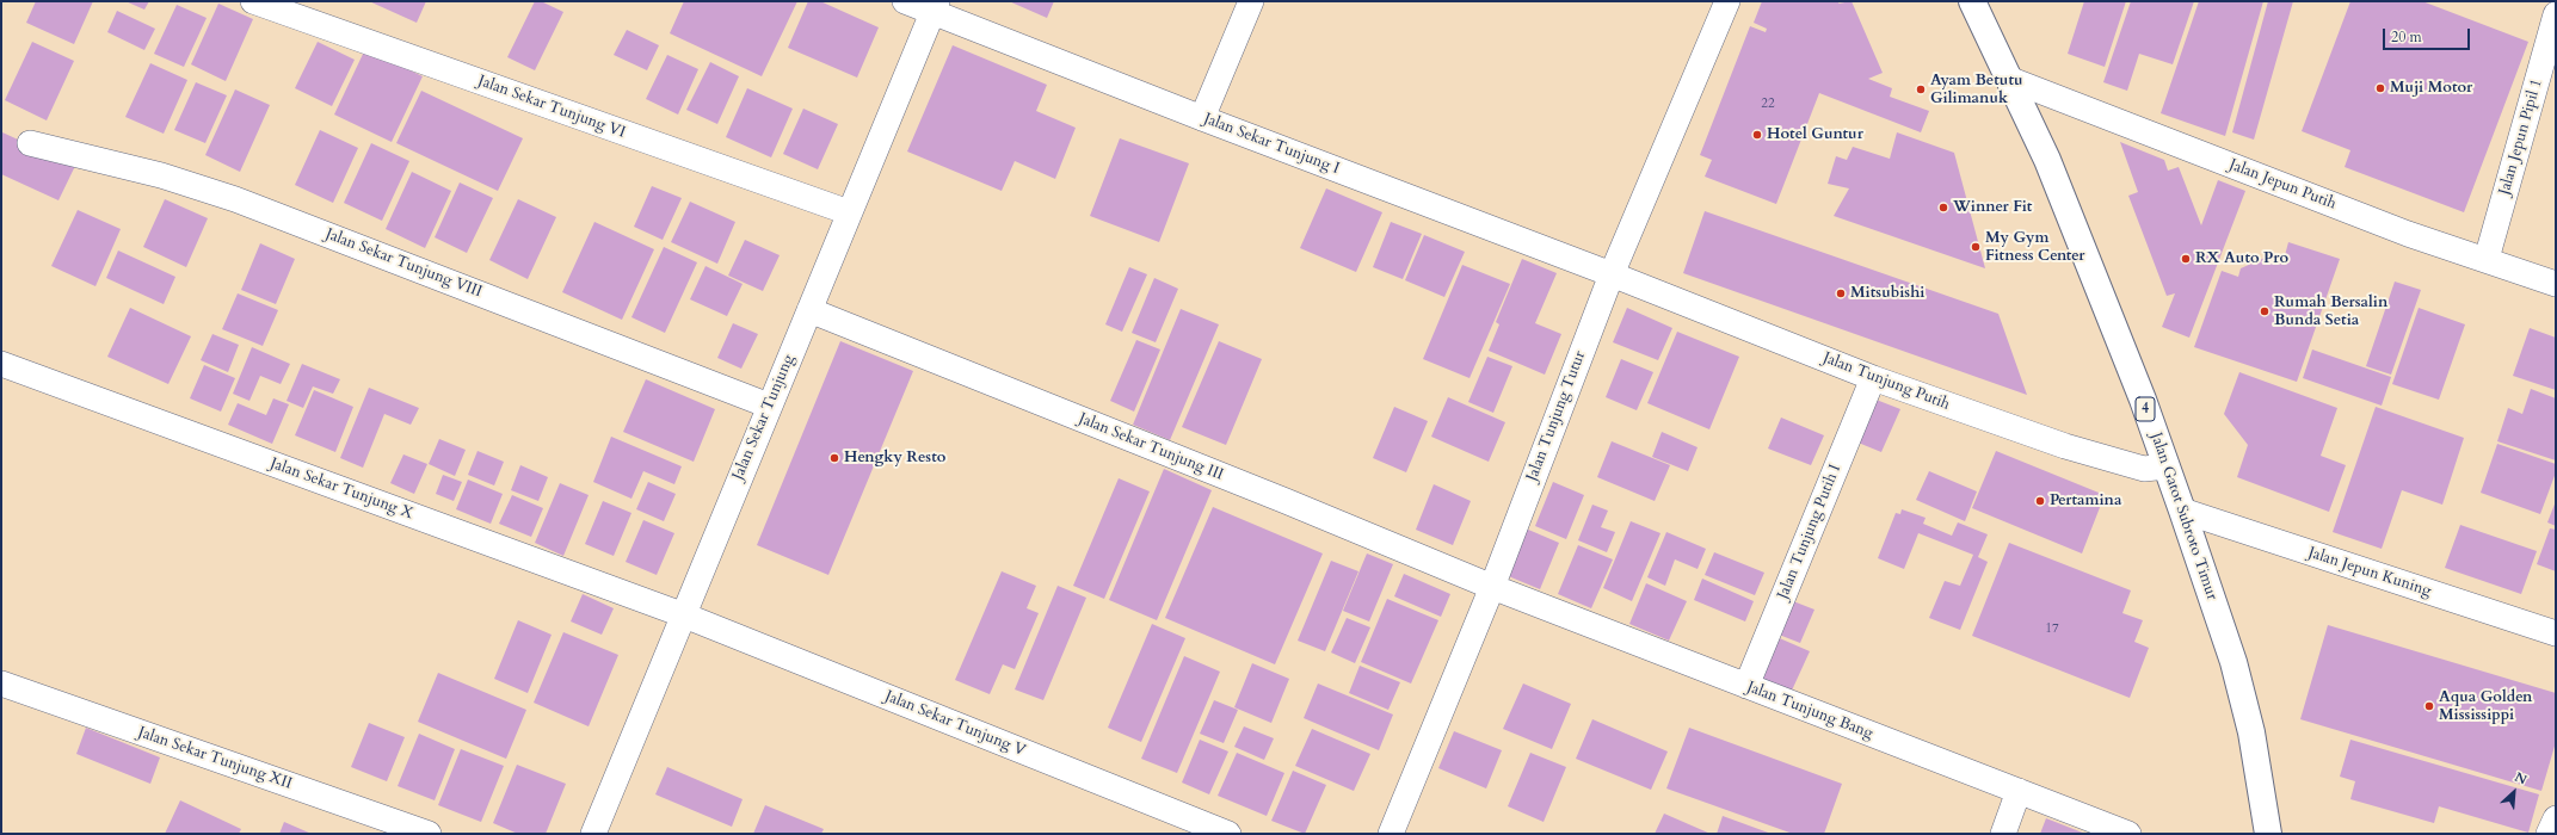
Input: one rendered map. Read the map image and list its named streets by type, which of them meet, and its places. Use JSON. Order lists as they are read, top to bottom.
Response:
{
  "streets": {
    "highway": ["4", "Jalan Gatot Subroto Timur"],
    "street": [
      "Jalan Sekar Tunjung VI",
      "Jalan Jepun Pipil 1",
      "Jalan Sekar Tunjung I",
      "Jalan Jepun Putih",
      "Jalan Sekar Tunjung VIII",
      "Jalan Tunjung Putih",
      "Jalan Tunjung Tutur",
      "Jalan Sekar Tunjung",
      "Jalan Sekar Tunjung III",
      "Jalan Sekar Tunjung X",
      "Jalan Tunjung Putih I",
      "Jalan Jepun Kuning",
      "Jalan Tunjung Bang",
      "Jalan Sekar Tunjung V",
      "Jalan Sekar Tunjung XII"
    ]
  },
  "crossings": [
    ["Jalan Sekar Tunjung VI", "Jalan Sekar Tunjung"],
    ["Jalan Jepun Pipil 1", "Jalan Jepun Putih"],
    ["Jalan Sekar Tunjung I", "Jalan Tunjung Putih"],
    ["Jalan Sekar Tunjung I", "Jalan Tunjung Tutur"],
    ["Jalan Sekar Tunjung I", "Jalan Sekar Tunjung"],
    ["Jalan Jepun Putih", "Jalan Gatot Subroto Timur"],
    ["Jalan Sekar Tunjung VIII", "Jalan Sekar Tunjung"],
    ["Jalan Tunjung Putih", "Jalan Tunjung Tutur"],
    ["Jalan Tunjung Putih", "Jalan Gatot Subroto Timur"],
    ["Jalan Tunjung Putih", "Jalan Tunjung Putih I"],
    ["Jalan Tunjung Tutur", "Jalan Sekar Tunjung III"],
    ["Jalan Tunjung Tutur", "Jalan Tunjung Bang"],
    ["Jalan Sekar Tunjung", "Jalan Sekar Tunjung III"],
    ["Jalan Sekar Tunjung", "Jalan Sekar Tunjung X"],
    ["Jalan Sekar Tunjung", "Jalan Sekar Tunjung V"],
    ["Jalan Sekar Tunjung III", "Jalan Tunjung Bang"],
    ["Jalan Sekar Tunjung X", "Jalan Sekar Tunjung V"],
    ["Jalan Gatot Subroto Timur", "Jalan Jepun Kuning"],
    ["Jalan Tunjung Putih I", "Jalan Tunjung Bang"]
  ],
  "places": [
    "Muji Motor",
    "Ayam Betutu Gilimanuk",
    "Hotel Guntur",
    "Winner Fit",
    "My Gym Fitness Center",
    "RX Auto Pro",
    "Mitsubishi",
    "Rumah Bersalin Bunda Setia",
    "Hengky Resto",
    "Pertamina",
    "Aqua Golden Mississippi"
  ],
  "house_numbers": ["22", "17"],
  "scale_bar": "20 m",
  "north": "top right"
}
